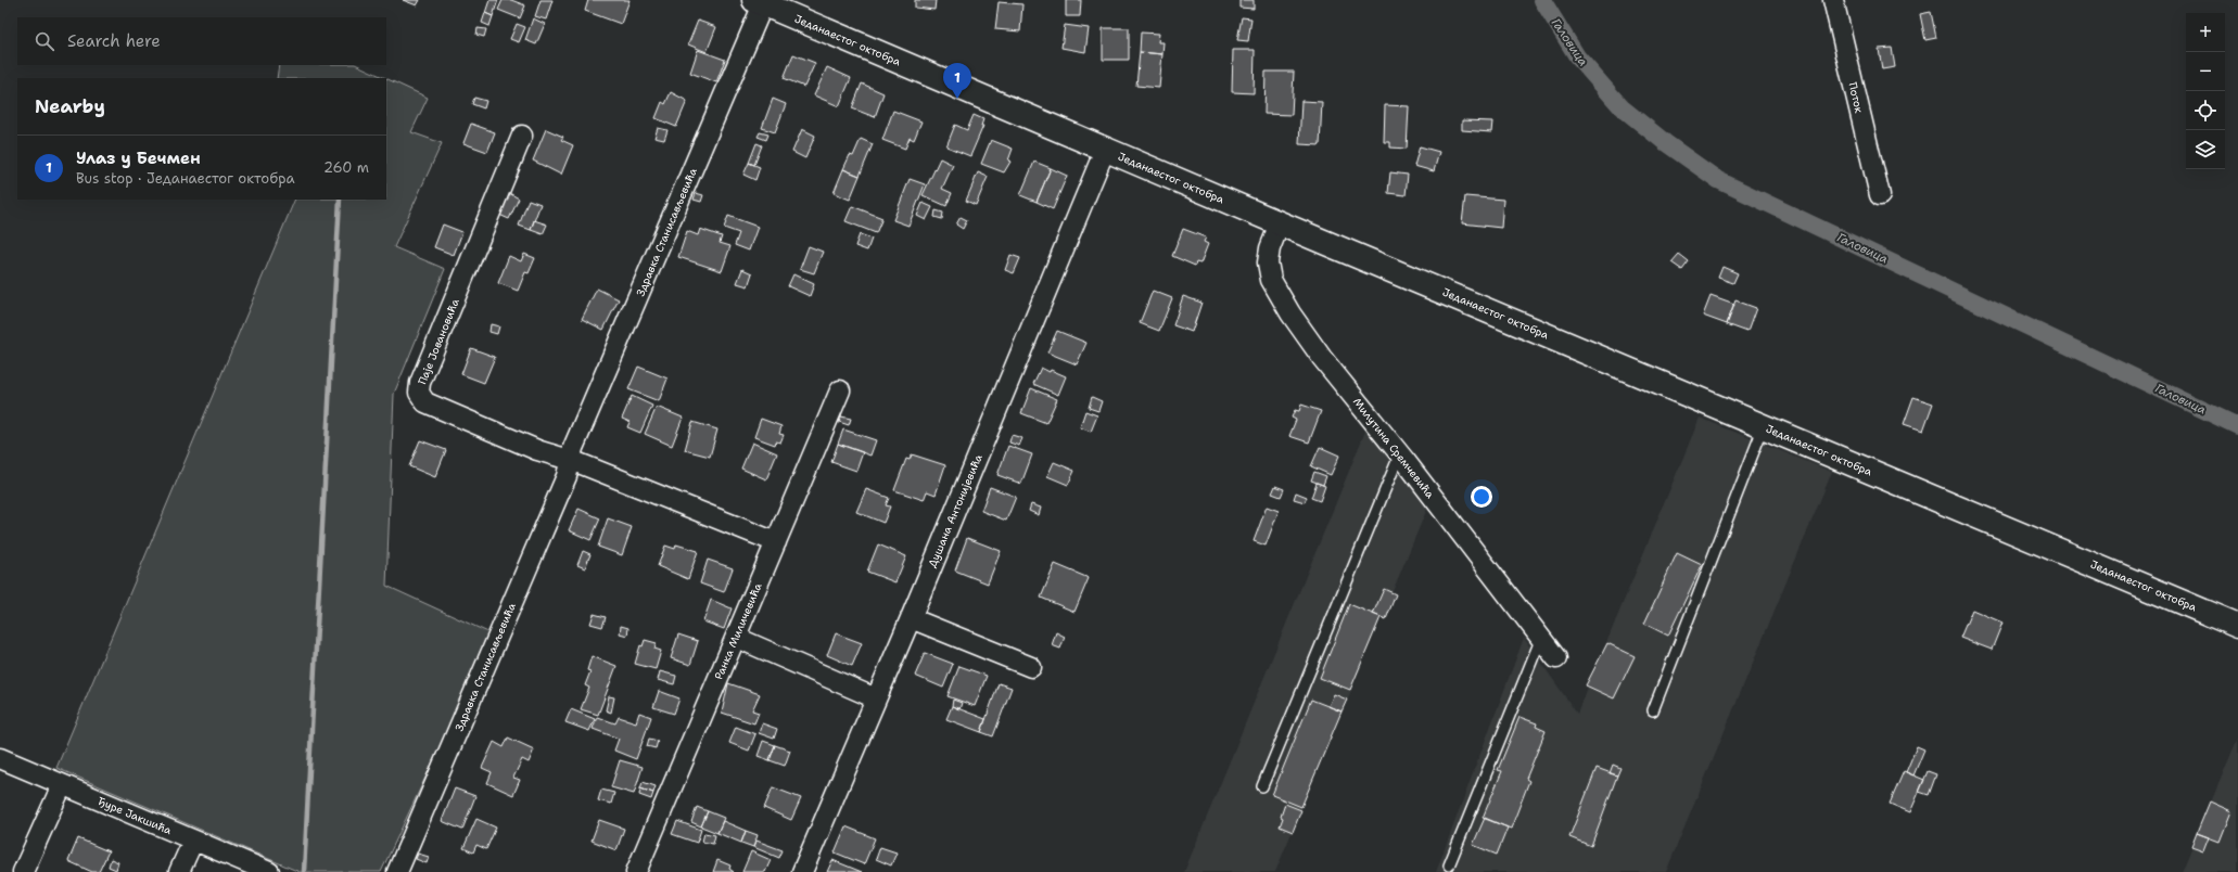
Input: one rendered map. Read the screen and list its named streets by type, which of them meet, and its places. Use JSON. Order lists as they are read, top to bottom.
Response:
{
  "streets": {
    "main road": ["Једанаестог октобра"],
    "street": [
      "Поток",
      "Здравка Станисављевића",
      "Паје Јовановића",
      "Милутина Сремчевића",
      "Душана Антонијевића",
      "Ранка Миличевића",
      "Ђуре Јакшића"
    ]
  },
  "crossings": [
    ["Једанаестог октобра", "Здравка Станисављевића"],
    ["Једанаестог октобра", "Милутина Сремчевића"],
    ["Једанаестог октобра", "Душана Антонијевића"],
    ["Здравка Станисављевића", "Паје Јовановића"]
  ],
  "water": ["Галовица"],
  "page": {
    "map_buttons": ["+", "−"],
    "search": "Search here",
    "pins": "1",
    "heading": "Nearby",
    "list": [
      {
        "mark": "1",
        "name": "Улаз у Бечмен",
        "note": "Bus stop · Једанаестог октобра",
        "value": "260 m"
      }
    ]
  }
}
